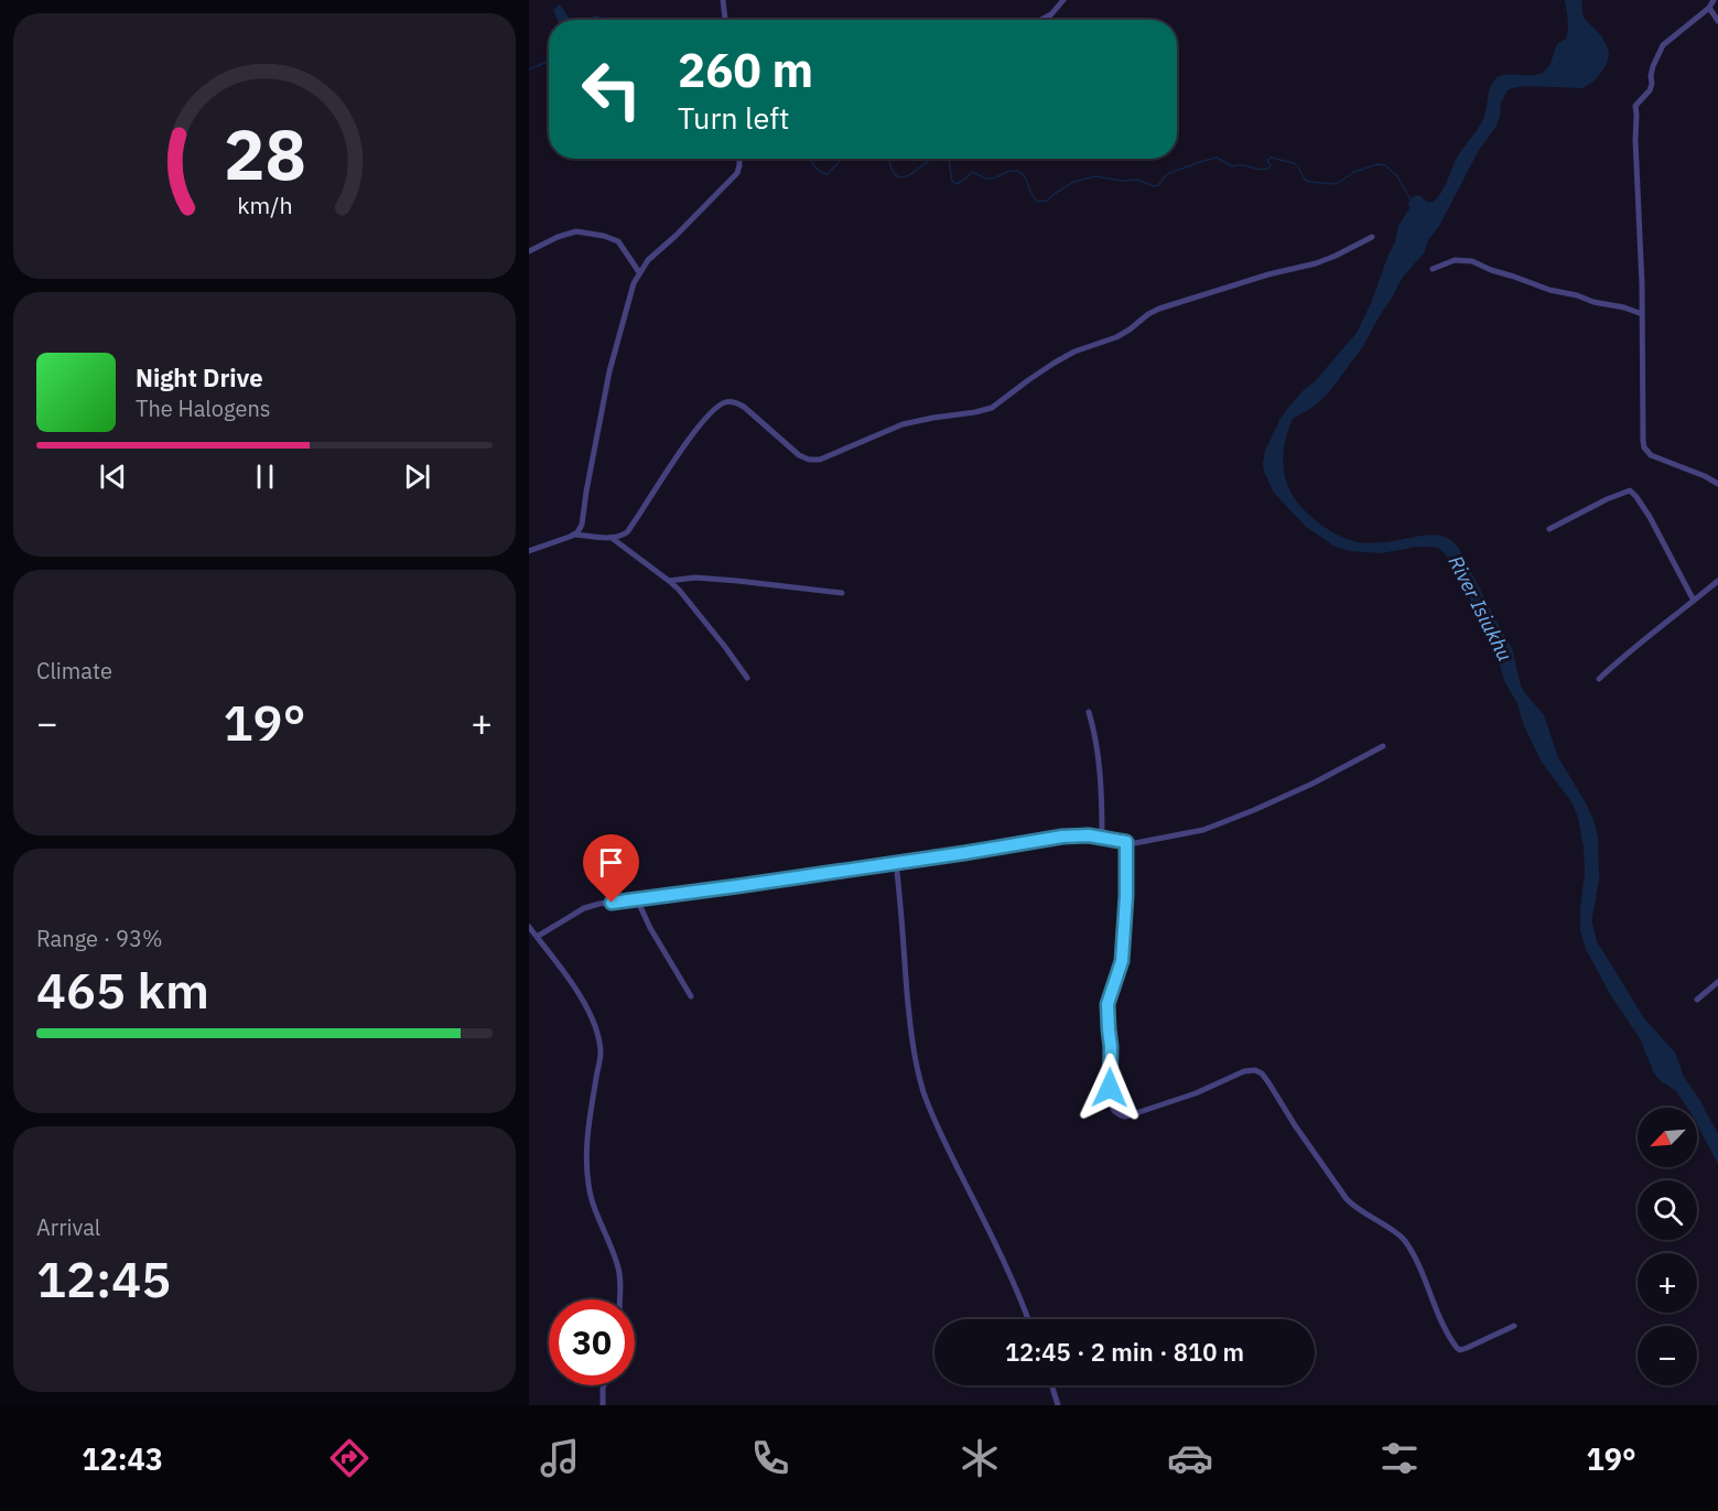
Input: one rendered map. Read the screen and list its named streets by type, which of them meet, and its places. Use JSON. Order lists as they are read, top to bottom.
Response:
{
  "water": ["River Isiukhu"],
  "north": "bottom left",
  "page": {
    "turn": ["260 m", "Turn left"],
    "song": ["Night Drive", "The Halogens"],
    "tile": [
      "Climate",
      ["Range · 93%", "465 km"],
      ["Arrival", "12:45"]
    ],
    "heat": ["−", "19°", "+"],
    "map_buttons": ["+", "−"],
    "limit": "30",
    "trip": "12:45 · 2 min · 810 m",
    "tabs": ["12:43", "19°"],
    "gauge": ["28", "km/h"]
  }
}
